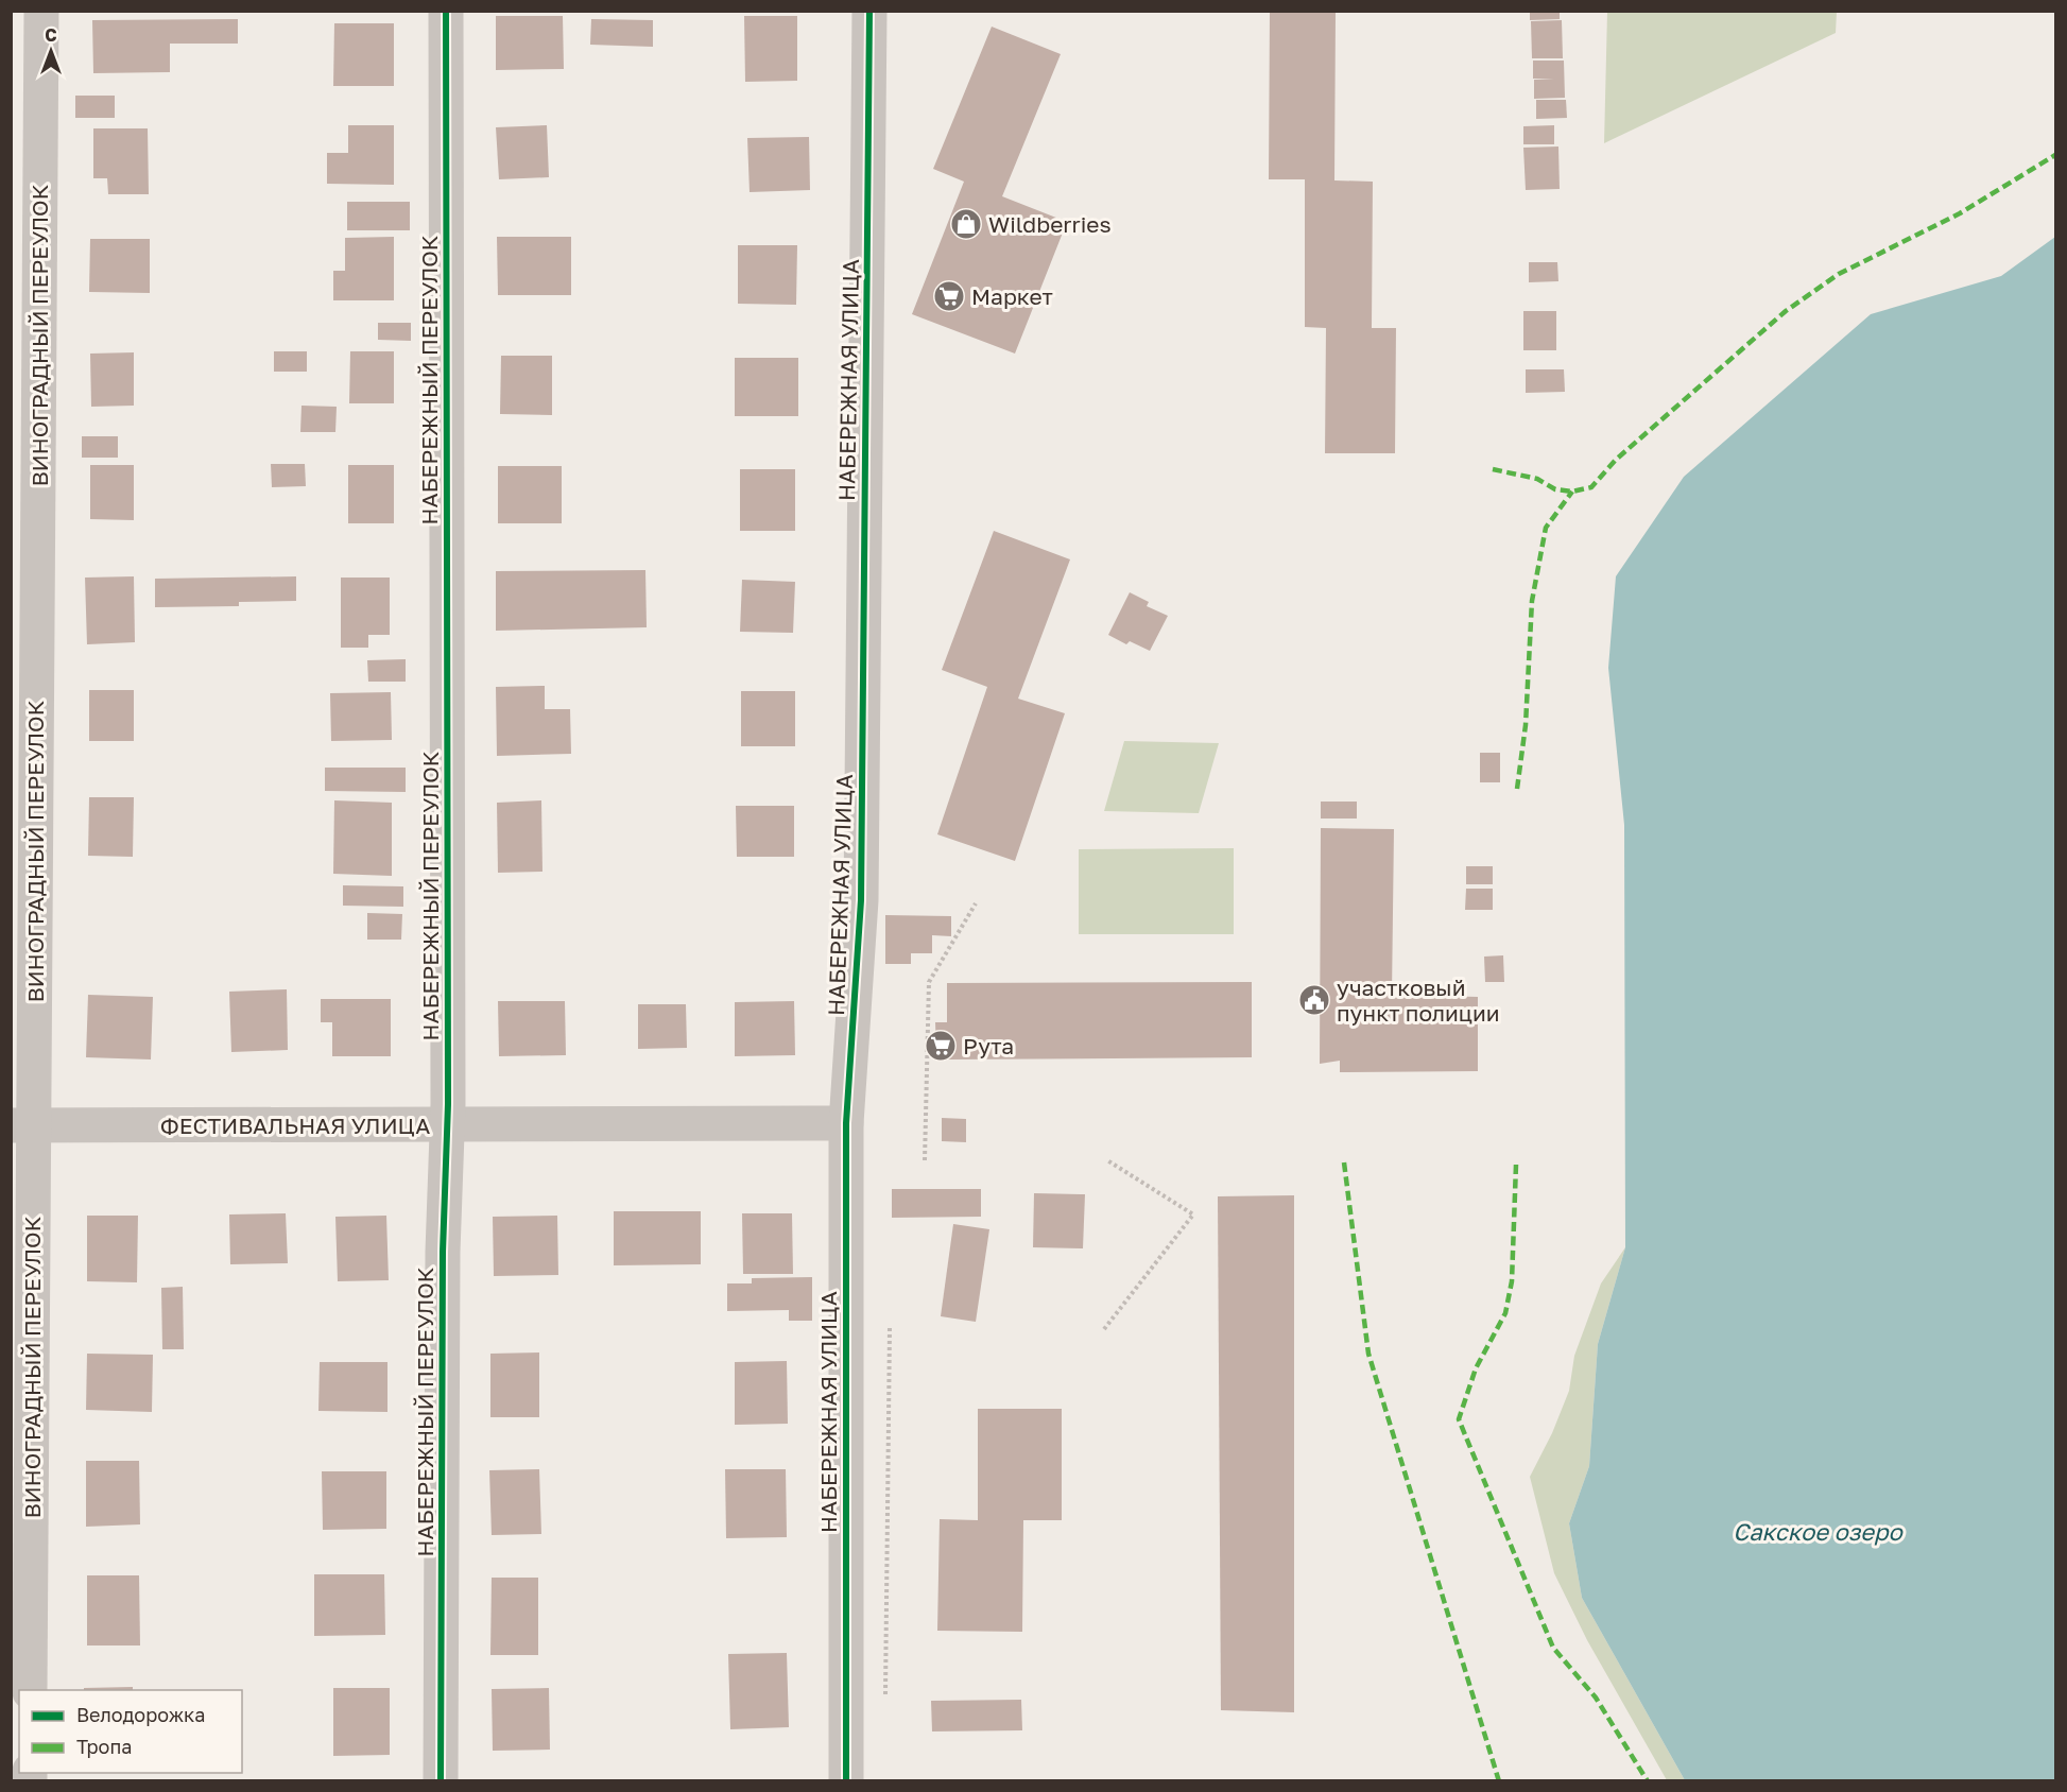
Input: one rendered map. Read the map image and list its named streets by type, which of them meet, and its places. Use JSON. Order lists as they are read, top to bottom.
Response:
{
  "streets": {
    "street": [
      "ВИНОГРАДНЫЙ ПЕРЕУЛОК",
      "НАБЕРЕЖНЫЙ ПЕРЕУЛОК",
      "НАБЕРЕЖНАЯ УЛИЦА",
      "ФЕСТИВАЛЬНАЯ УЛИЦА"
    ]
  },
  "crossings": [
    ["ВИНОГРАДНЫЙ ПЕРЕУЛОК", "ФЕСТИВАЛЬНАЯ УЛИЦА"],
    ["НАБЕРЕЖНЫЙ ПЕРЕУЛОК", "ФЕСТИВАЛЬНАЯ УЛИЦА"],
    ["НАБЕРЕЖНАЯ УЛИЦА", "ФЕСТИВАЛЬНАЯ УЛИЦА"]
  ],
  "water": ["Сакское озеро"],
  "places": {
    "shop": ["Wildberries"],
    "supermarket": ["Маркет", "Рута"],
    "public building": ["участковый пункт полиции"]
  },
  "legend": ["Велодорожка", "Тропа"],
  "north": "top"
}
